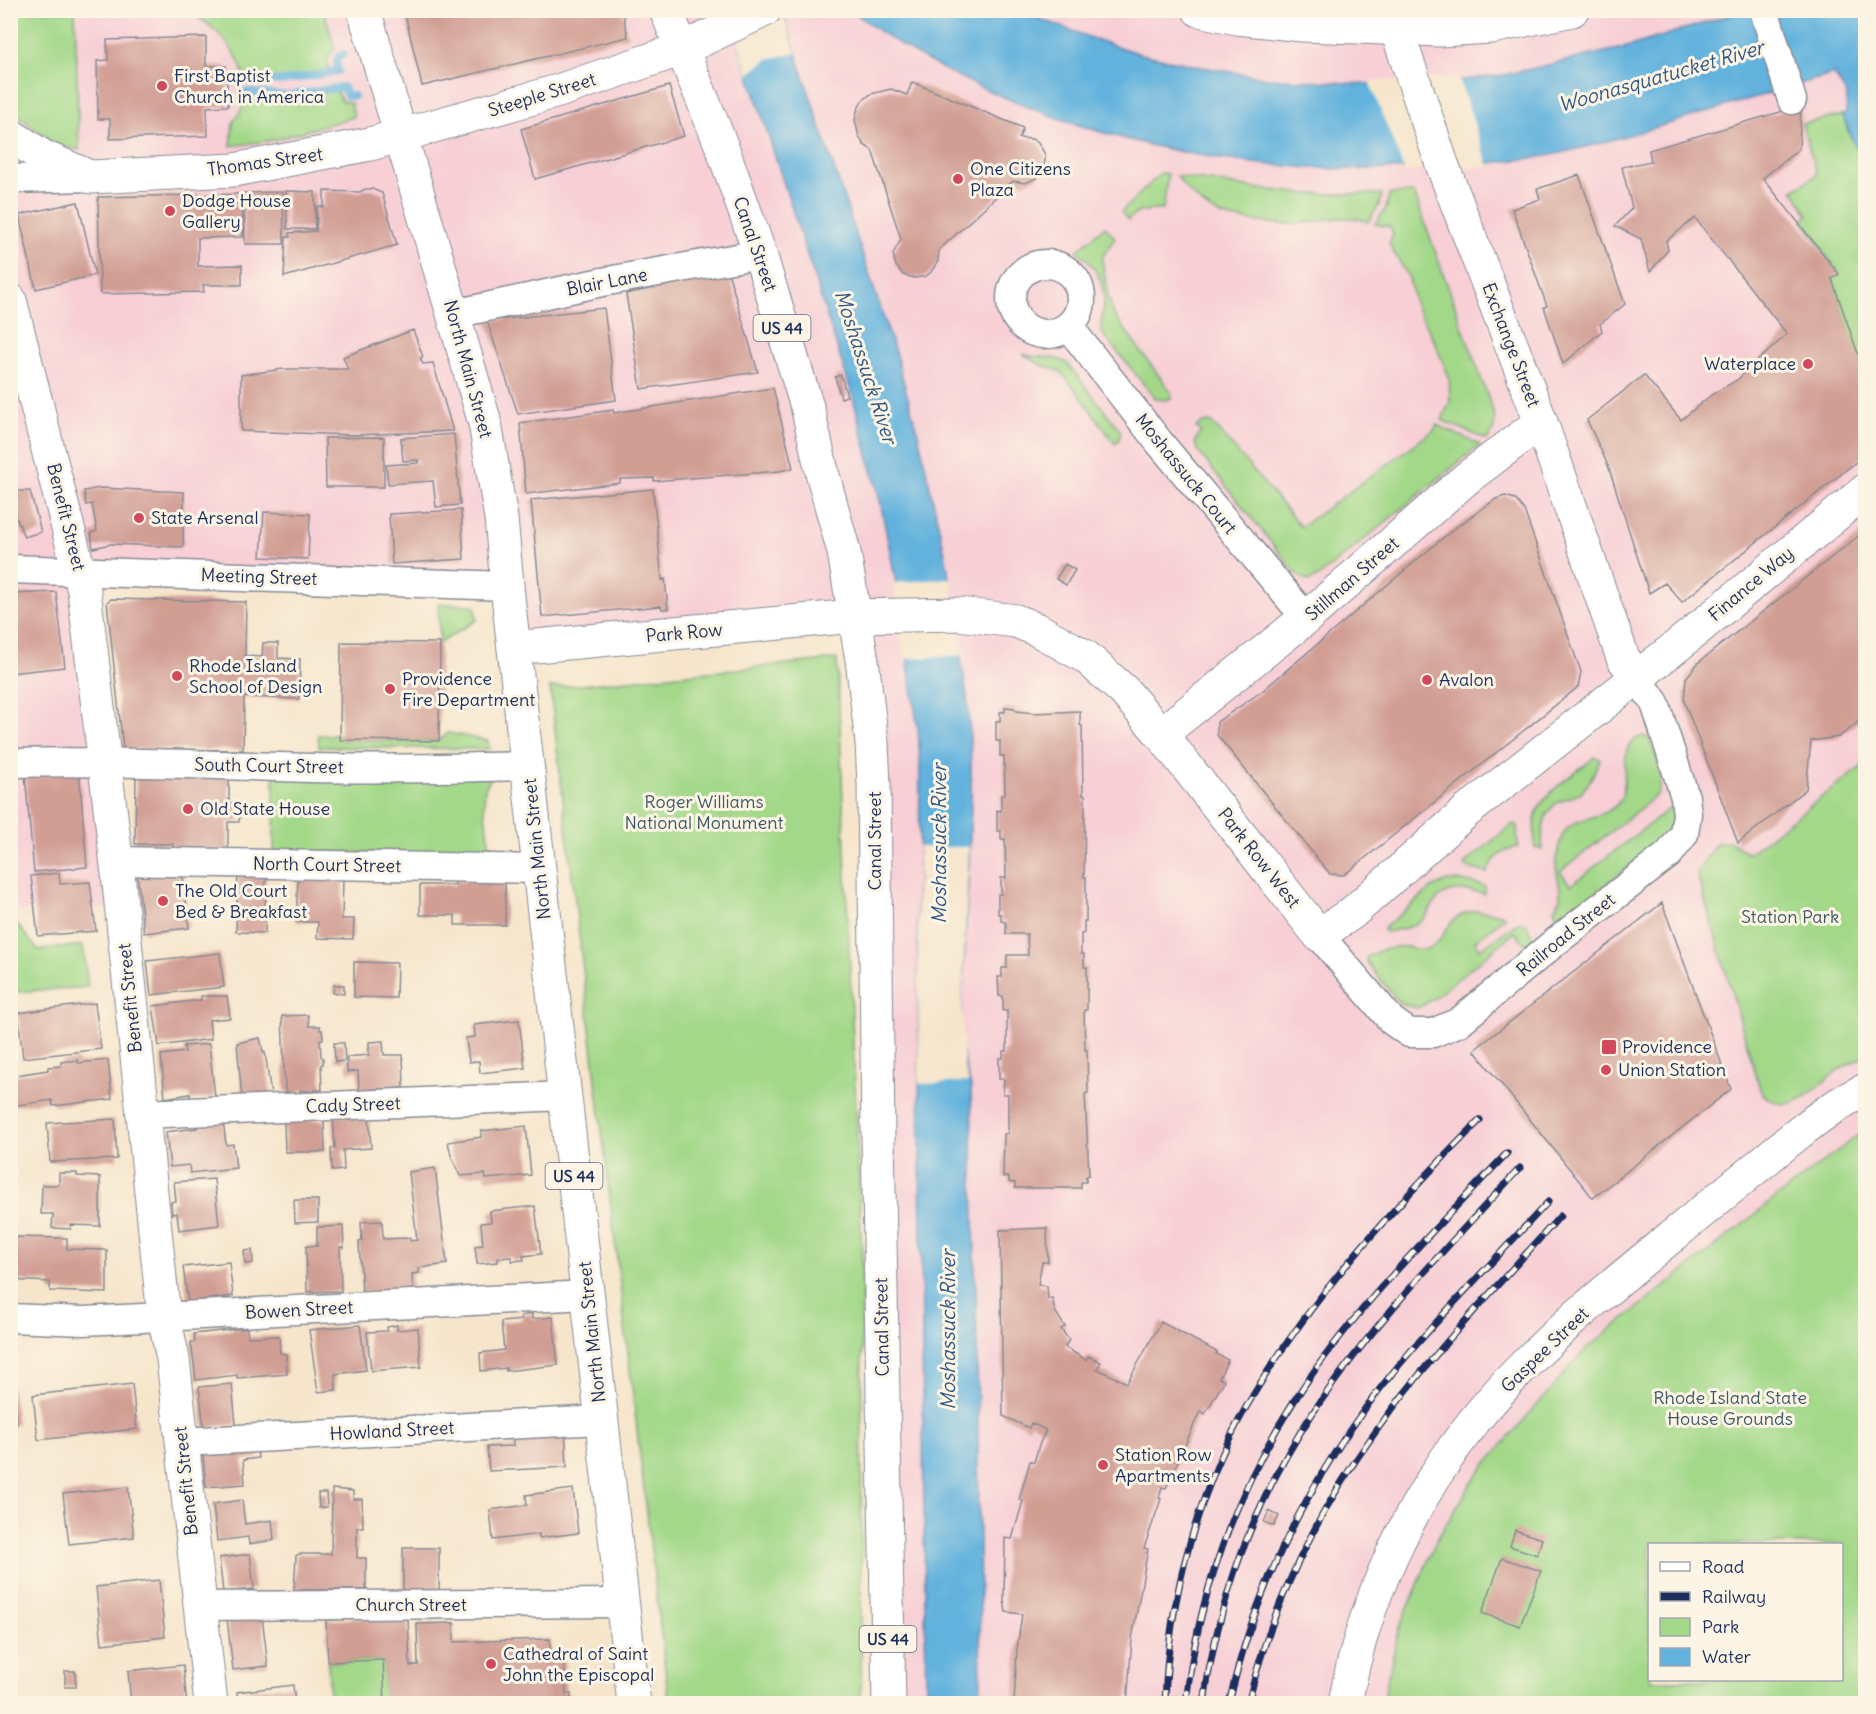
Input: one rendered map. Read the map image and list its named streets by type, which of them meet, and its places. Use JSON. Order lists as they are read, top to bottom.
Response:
{
  "streets": {
    "main road": [
      "Steeple Street",
      "Thomas Street",
      "Canal Street",
      "US 44",
      "Exchange Street",
      "North Main Street",
      "Benefit Street",
      "Stillman Street",
      "Finance Way",
      "Park Row",
      "Park Row West",
      "Gaspee Street"
    ],
    "street": [
      "Blair Lane",
      "Moshassuck Court",
      "Meeting Street",
      "South Court Street",
      "North Court Street",
      "Railroad Street",
      "Cady Street",
      "Bowen Street",
      "Howland Street",
      "Church Street"
    ]
  },
  "crossings": [
    ["Steeple Street", "Thomas Street"],
    ["Steeple Street", "Canal Street"],
    ["Steeple Street", "North Main Street"],
    ["Thomas Street", "North Main Street"],
    ["Canal Street", "Blair Lane"],
    ["Canal Street", "Park Row"],
    ["Canal Street", "Park Row West"],
    ["Blair Lane", "North Main Street"],
    ["Exchange Street", "Stillman Street"],
    ["Exchange Street", "Finance Way"],
    ["Exchange Street", "Railroad Street"],
    ["North Main Street", "Meeting Street"],
    ["North Main Street", "Park Row"],
    ["North Main Street", "South Court Street"],
    ["North Main Street", "North Court Street"],
    ["North Main Street", "Cady Street"],
    ["North Main Street", "Bowen Street"],
    ["North Main Street", "Howland Street"],
    ["North Main Street", "Church Street"],
    ["Moshassuck Court", "Stillman Street"],
    ["Benefit Street", "Meeting Street"],
    ["Benefit Street", "South Court Street"],
    ["Benefit Street", "North Court Street"],
    ["Benefit Street", "Cady Street"],
    ["Benefit Street", "Bowen Street"],
    ["Benefit Street", "Howland Street"],
    ["Benefit Street", "Church Street"],
    ["Stillman Street", "Park Row West"],
    ["Finance Way", "Railroad Street"],
    ["Park Row", "Park Row West"],
    ["Park Row West", "Railroad Street"]
  ],
  "water": ["Woonasquatucket River", "Moshassuck River"],
  "parks": ["Roger Williams National Monument", "Station Park", "Rhode Island State House Grounds"],
  "places": {
    "other": [
      "First Baptist Church in America",
      "One Citizens Plaza",
      "Dodge House Gallery",
      "Waterplace",
      "State Arsenal",
      "Rhode Island School of Design",
      "Avalon",
      "Providence Fire Department",
      "Old State House",
      "The Old Court Bed & Breakfast",
      "Union Station",
      "Station Row Apartments",
      "Cathedral of Saint John the Episcopal"
    ],
    "transit": ["Providence"]
  },
  "legend": [
    "Road",
    "Railway",
    "Park",
    "Water"
  ]
}
